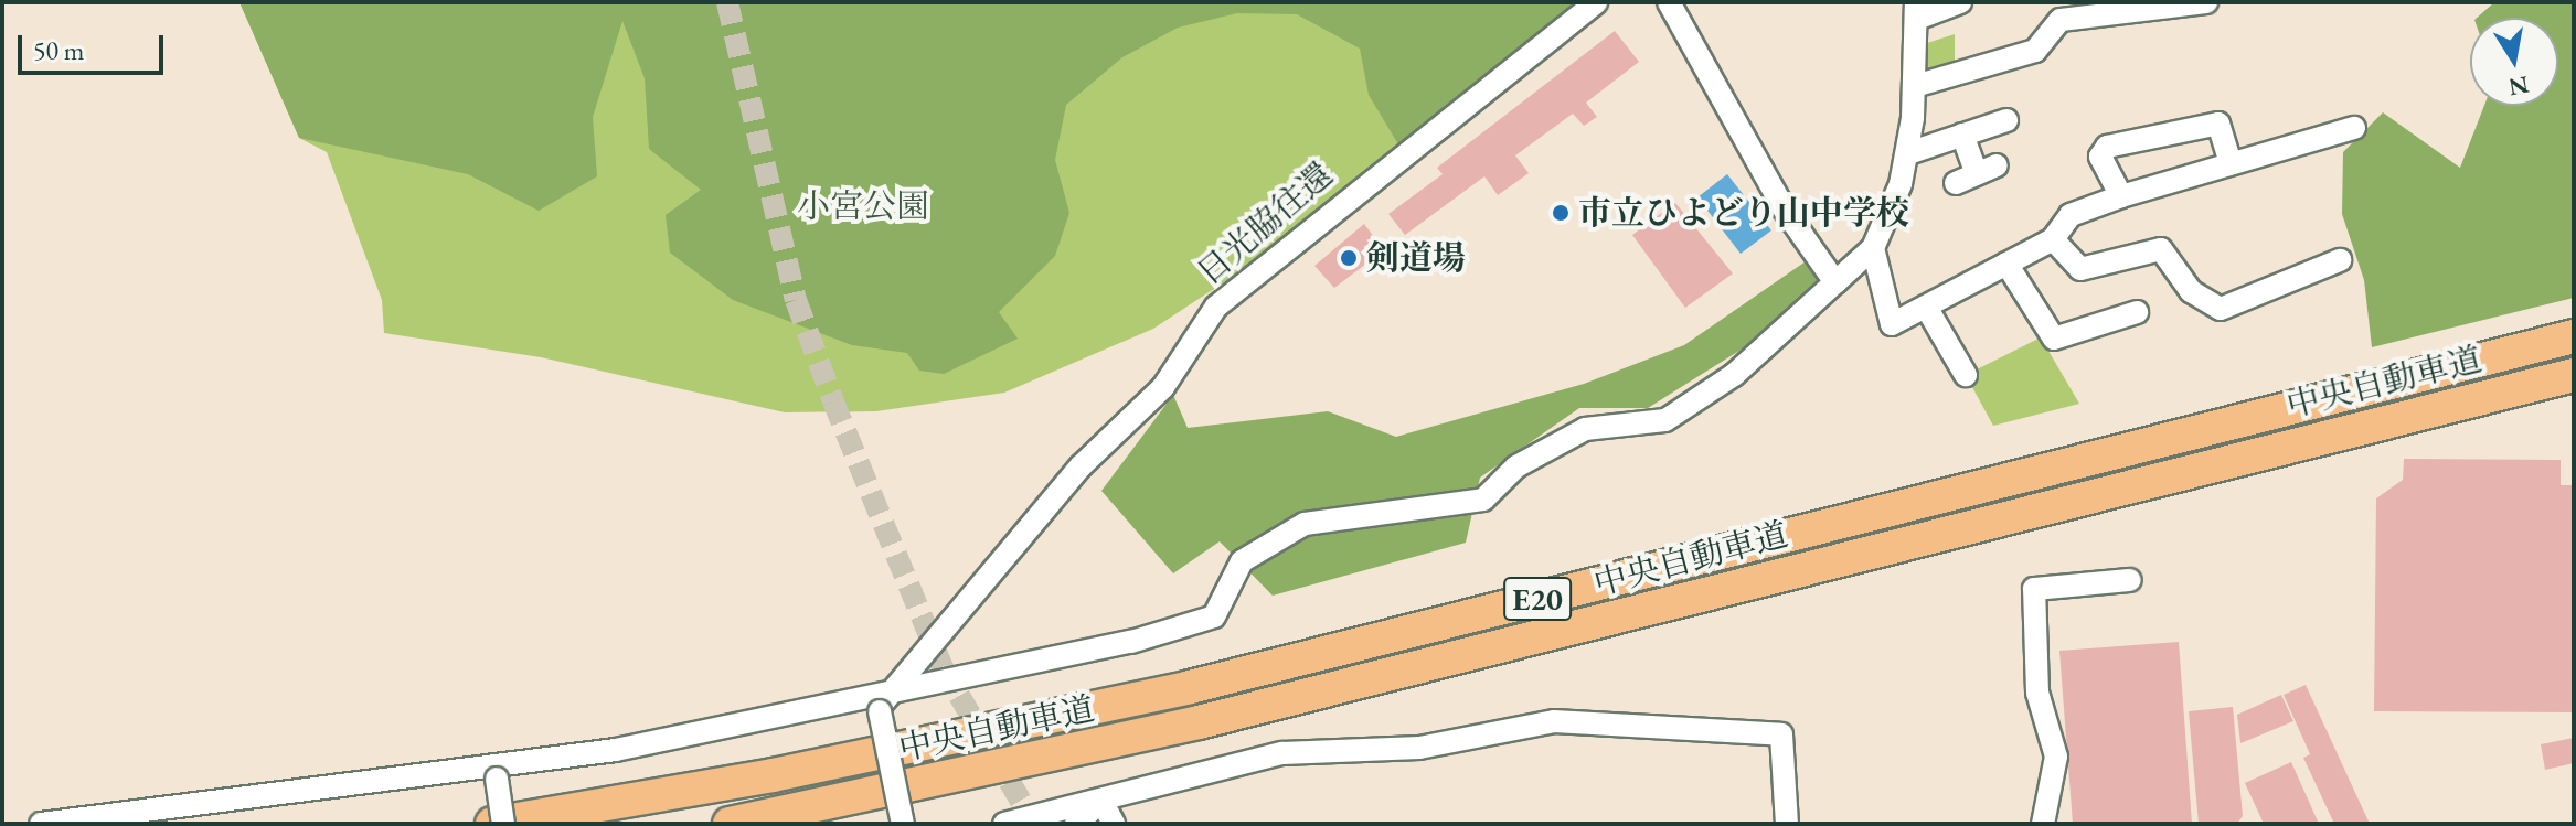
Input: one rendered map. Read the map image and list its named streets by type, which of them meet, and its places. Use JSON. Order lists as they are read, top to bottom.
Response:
{
  "streets": {
    "highway": ["中央自動車道", "E20"],
    "street": ["日光脇往還"]
  },
  "parks": ["小宮公園"],
  "places": ["市立ひよどり山中学校", "剣道場"],
  "scale_bar": "50 m",
  "north": "bottom"
}
